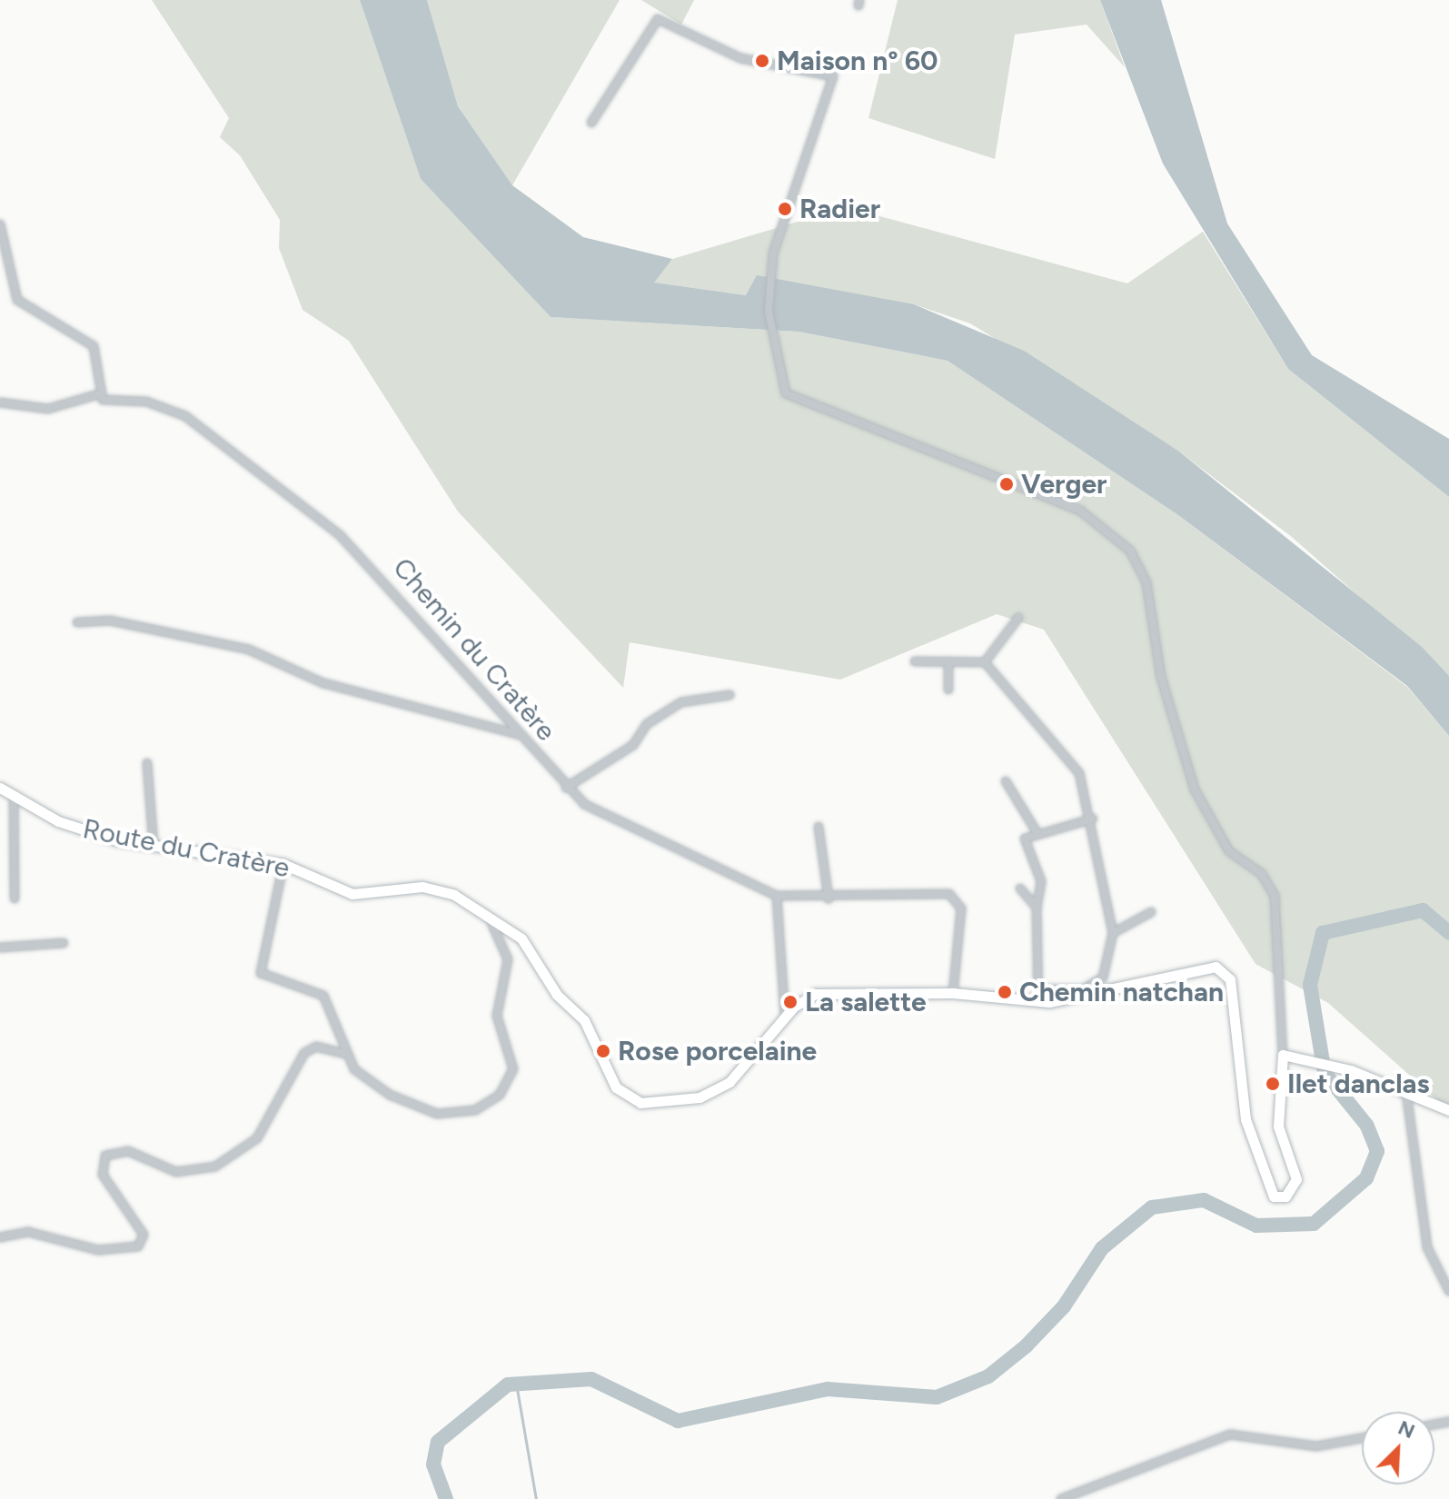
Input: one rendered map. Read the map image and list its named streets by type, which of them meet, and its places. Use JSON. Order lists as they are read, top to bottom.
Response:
{
  "streets": {
    "street": ["Chemin du Cratère", "Route du Cratère"]
  },
  "crossings": [
    ["Chemin du Cratère", "Route du Cratère"]
  ],
  "places": [
    "Maison n° 60",
    "Radier",
    "Verger",
    "Chemin natchan",
    "La salette",
    "Rose porcelaine",
    "Ilet danclas"
  ],
  "north": "top right"
}
